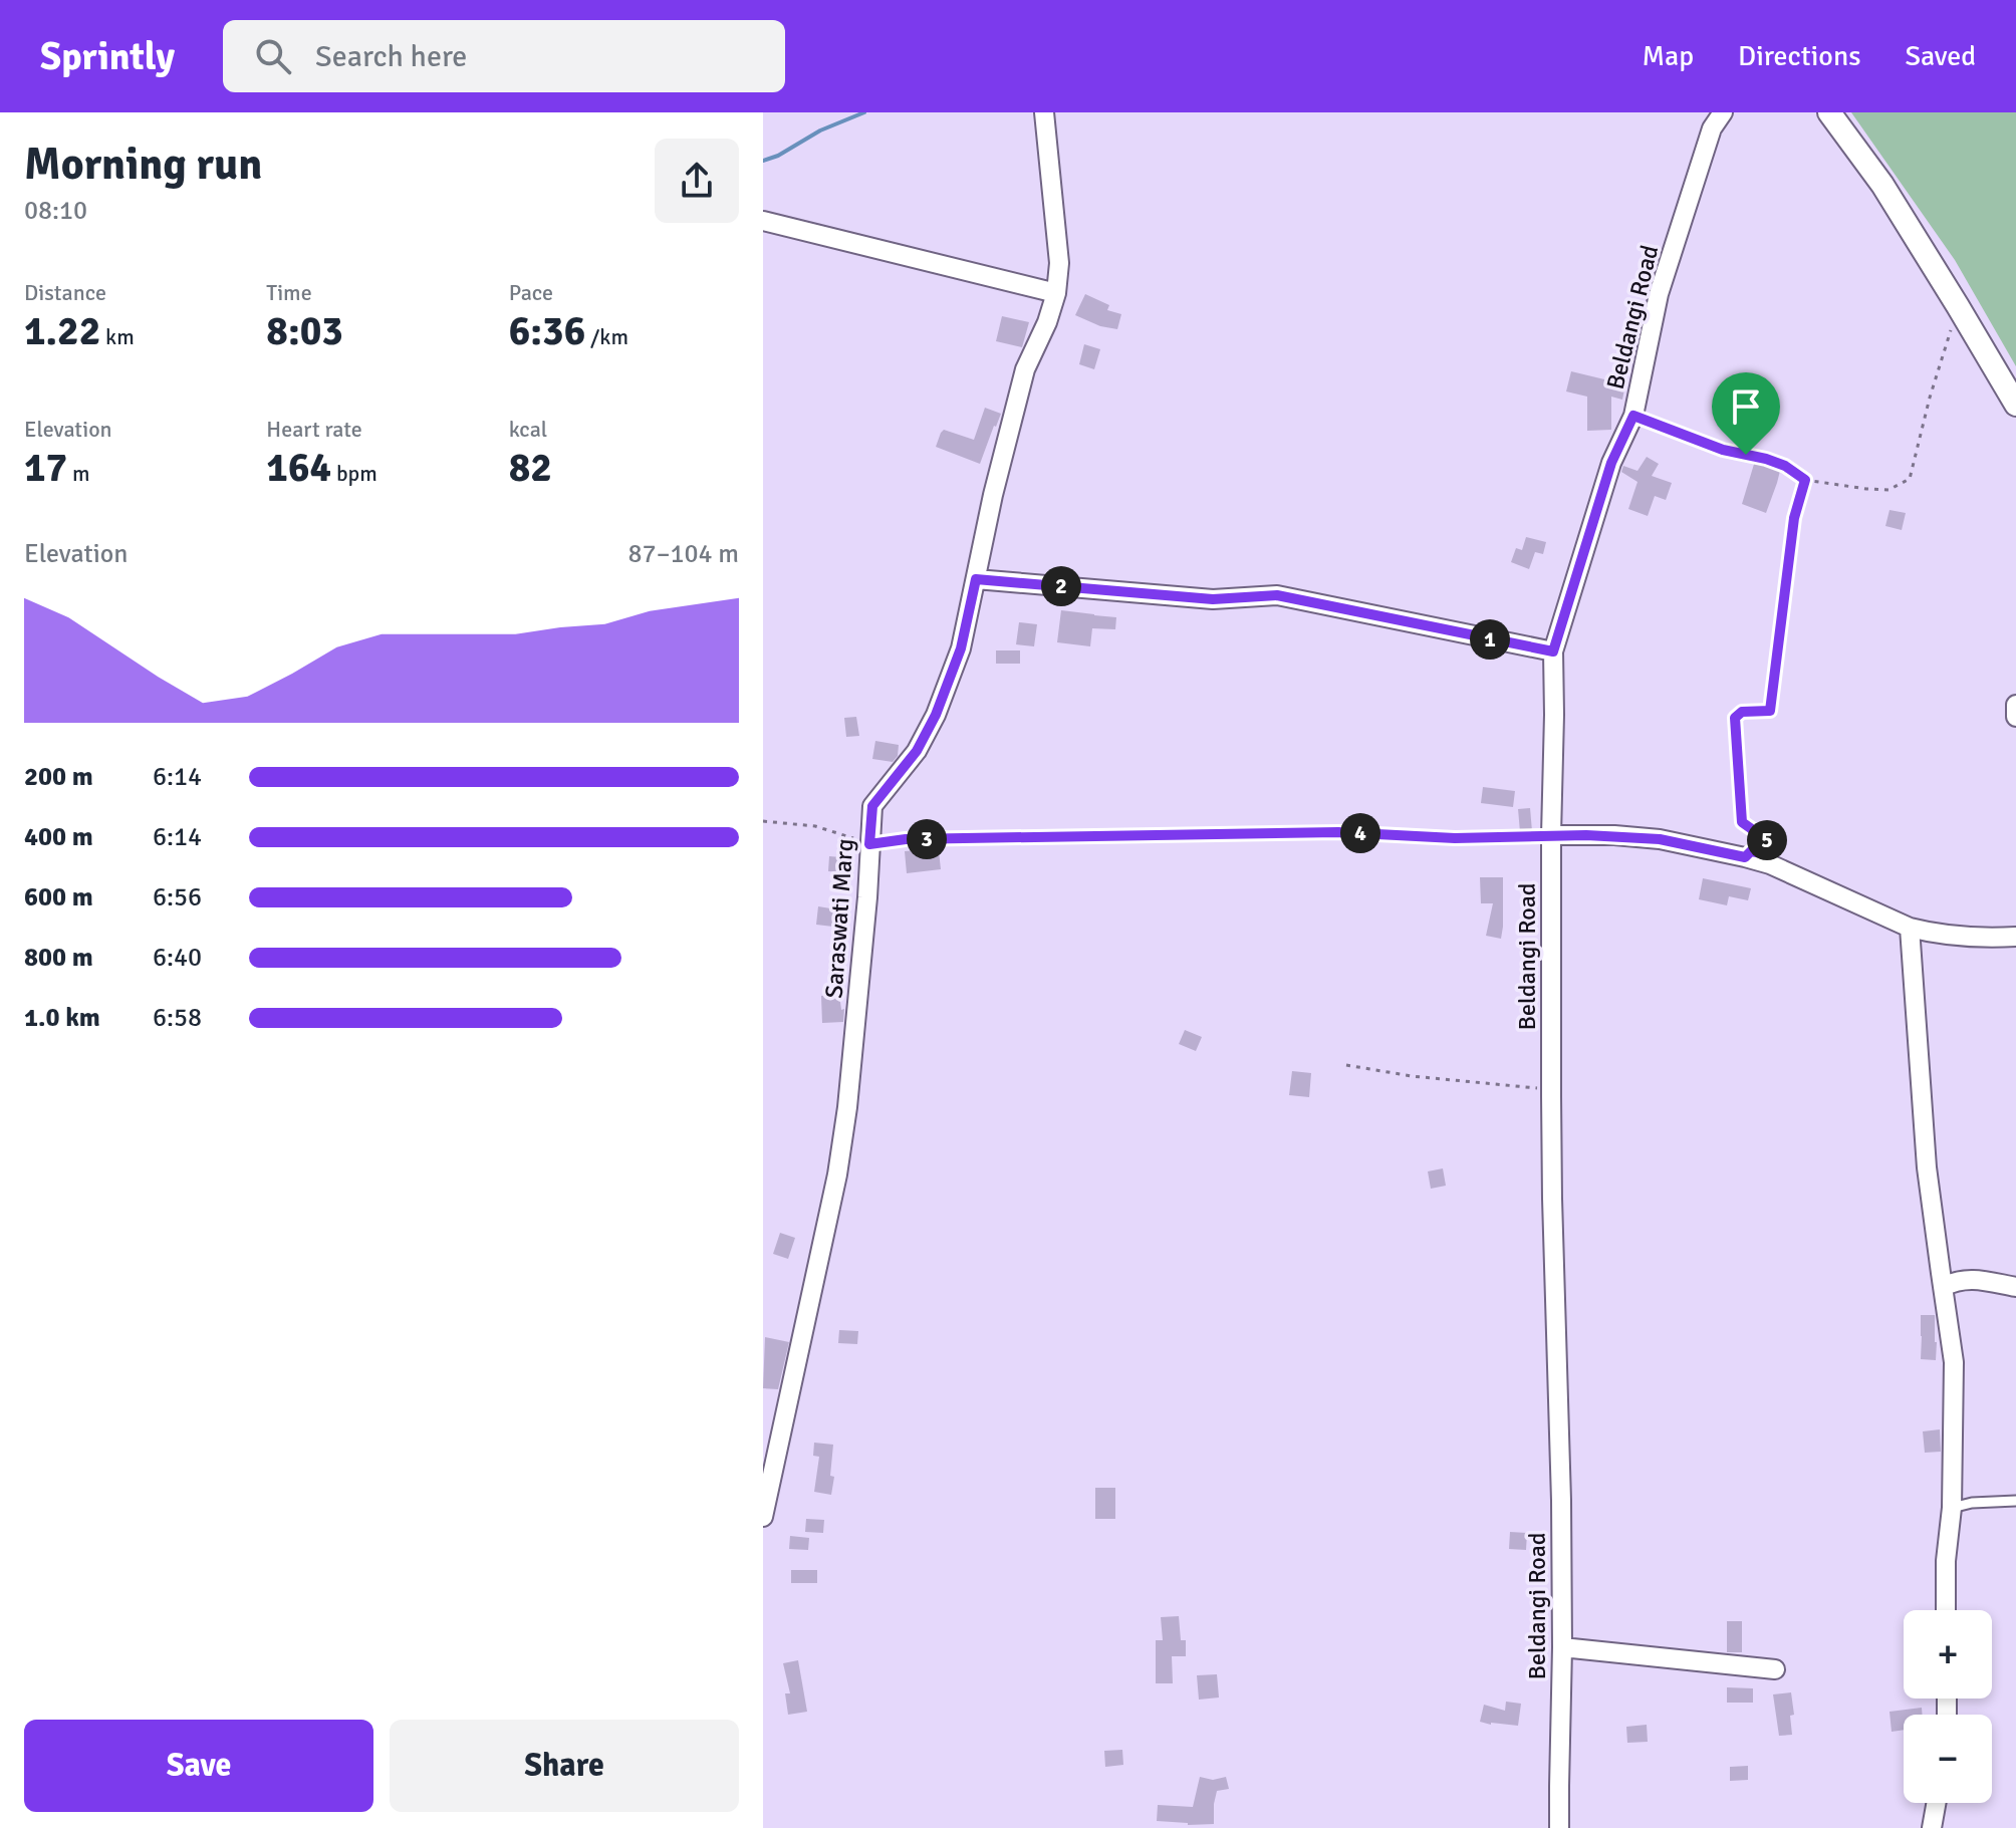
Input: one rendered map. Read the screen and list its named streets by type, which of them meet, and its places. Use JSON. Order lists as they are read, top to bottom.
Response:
{
  "streets": {
    "street": ["Beldangi Road", "Saraswati Marg"]
  },
  "page": {
    "header": "Sprintly",
    "search": "Search here",
    "nav": ["Map", "Directions", "Saved"],
    "heading": ["Morning run", "08:10"],
    "stats": [
      ["Distance", "1.22 km"],
      ["Time", "8:03"],
      ["Pace", "6:36 /km"],
      ["Elevation", "17 m"],
      ["Heart rate", "164 bpm"],
      ["kcal", "82"]
    ],
    "chart": ["Elevation", "87–104 m"],
    "pins": [
      "2",
      "1",
      "4",
      "3",
      "5"
    ],
    "list": [
      {
        "name": "200 m",
        "note": "6:14"
      },
      {
        "name": "400 m",
        "note": "6:14"
      },
      {
        "name": "600 m",
        "note": "6:56"
      },
      {
        "name": "800 m",
        "note": "6:40"
      },
      {
        "name": "1.0 km",
        "note": "6:58"
      }
    ],
    "map_buttons": ["+", "−"],
    "buttons": ["Save", "Share"]
  }
}
